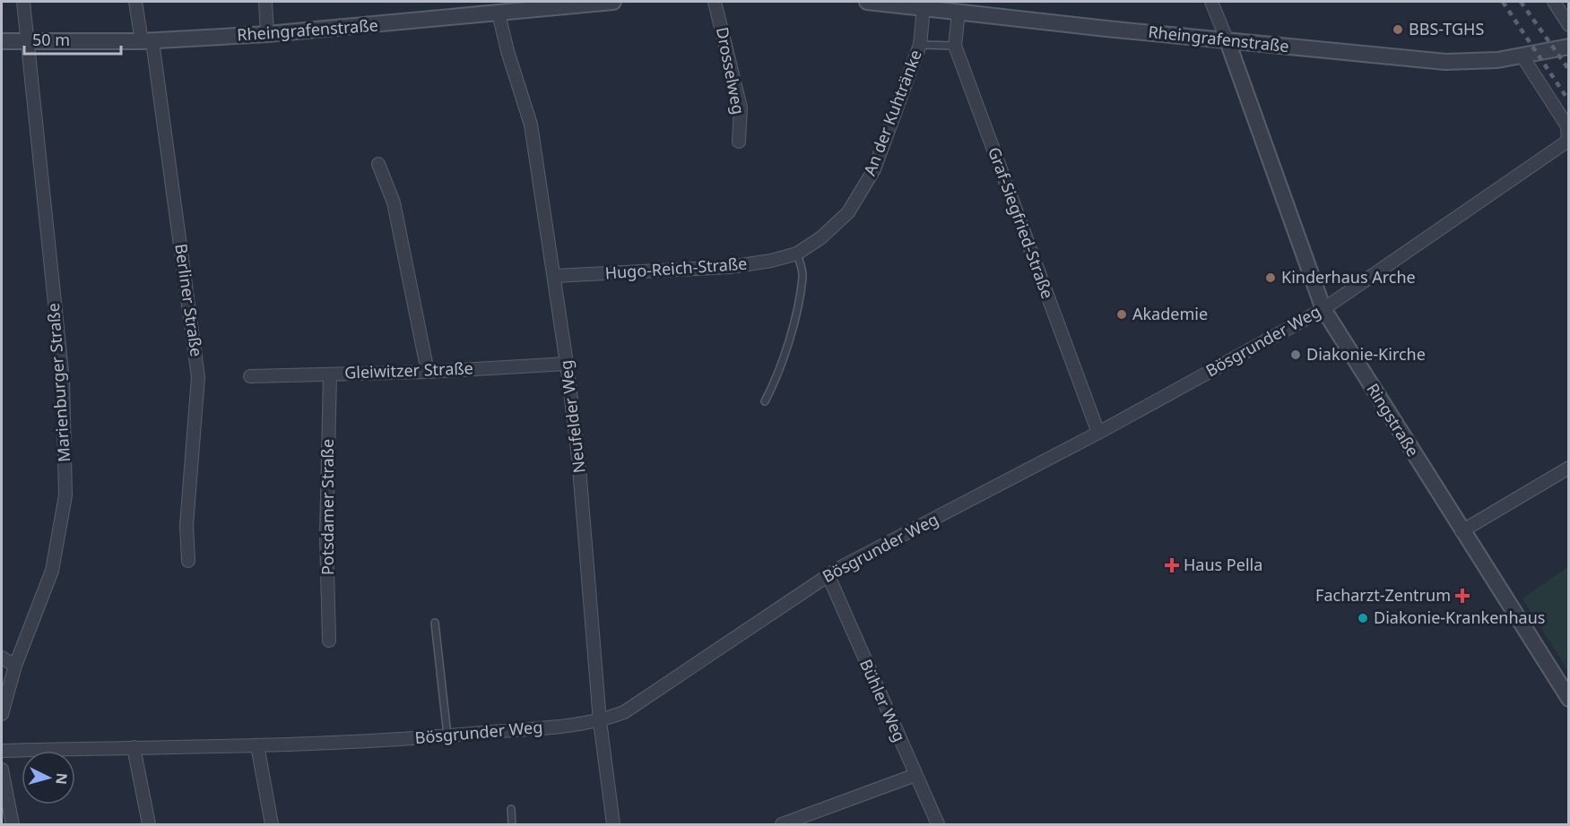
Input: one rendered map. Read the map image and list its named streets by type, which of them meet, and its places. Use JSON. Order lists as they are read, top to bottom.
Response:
{
  "streets": {
    "street": [
      "Rheingrafenstraße",
      "Drosselweg",
      "An der Kuhtränke",
      "Graf-Siegfried-Straße",
      "Hugo-Reich-Straße",
      "Berliner Straße",
      "Bösgrunder Weg",
      "Gleiwitzer Straße",
      "Marienburger Straße",
      "Neufelder Weg",
      "Ringstraße",
      "Potsdamer Straße",
      "Bühler Weg"
    ]
  },
  "crossings": [
    ["Rheingrafenstraße", "An der Kuhtränke"],
    ["Rheingrafenstraße", "Graf-Siegfried-Straße"],
    ["Rheingrafenstraße", "Berliner Straße"],
    ["Rheingrafenstraße", "Bösgrunder Weg"],
    ["Rheingrafenstraße", "Marienburger Straße"],
    ["Rheingrafenstraße", "Neufelder Weg"],
    ["Rheingrafenstraße", "Ringstraße"],
    ["An der Kuhtränke", "Hugo-Reich-Straße"],
    ["Graf-Siegfried-Straße", "Bösgrunder Weg"],
    ["Hugo-Reich-Straße", "Neufelder Weg"],
    ["Bösgrunder Weg", "Neufelder Weg"],
    ["Bösgrunder Weg", "Ringstraße"],
    ["Bösgrunder Weg", "Bühler Weg"],
    ["Gleiwitzer Straße", "Neufelder Weg"],
    ["Gleiwitzer Straße", "Potsdamer Straße"]
  ],
  "places": {
    "other": [
      "BBS-TGHS",
      "Kinderhaus Arche",
      "Akademie",
      "Diakonie-Kirche",
      "Diakonie-Krankenhaus"
    ],
    "health": ["Haus Pella", "Facharzt-Zentrum"]
  },
  "scale_bar": "50 m",
  "north": "right"
}
